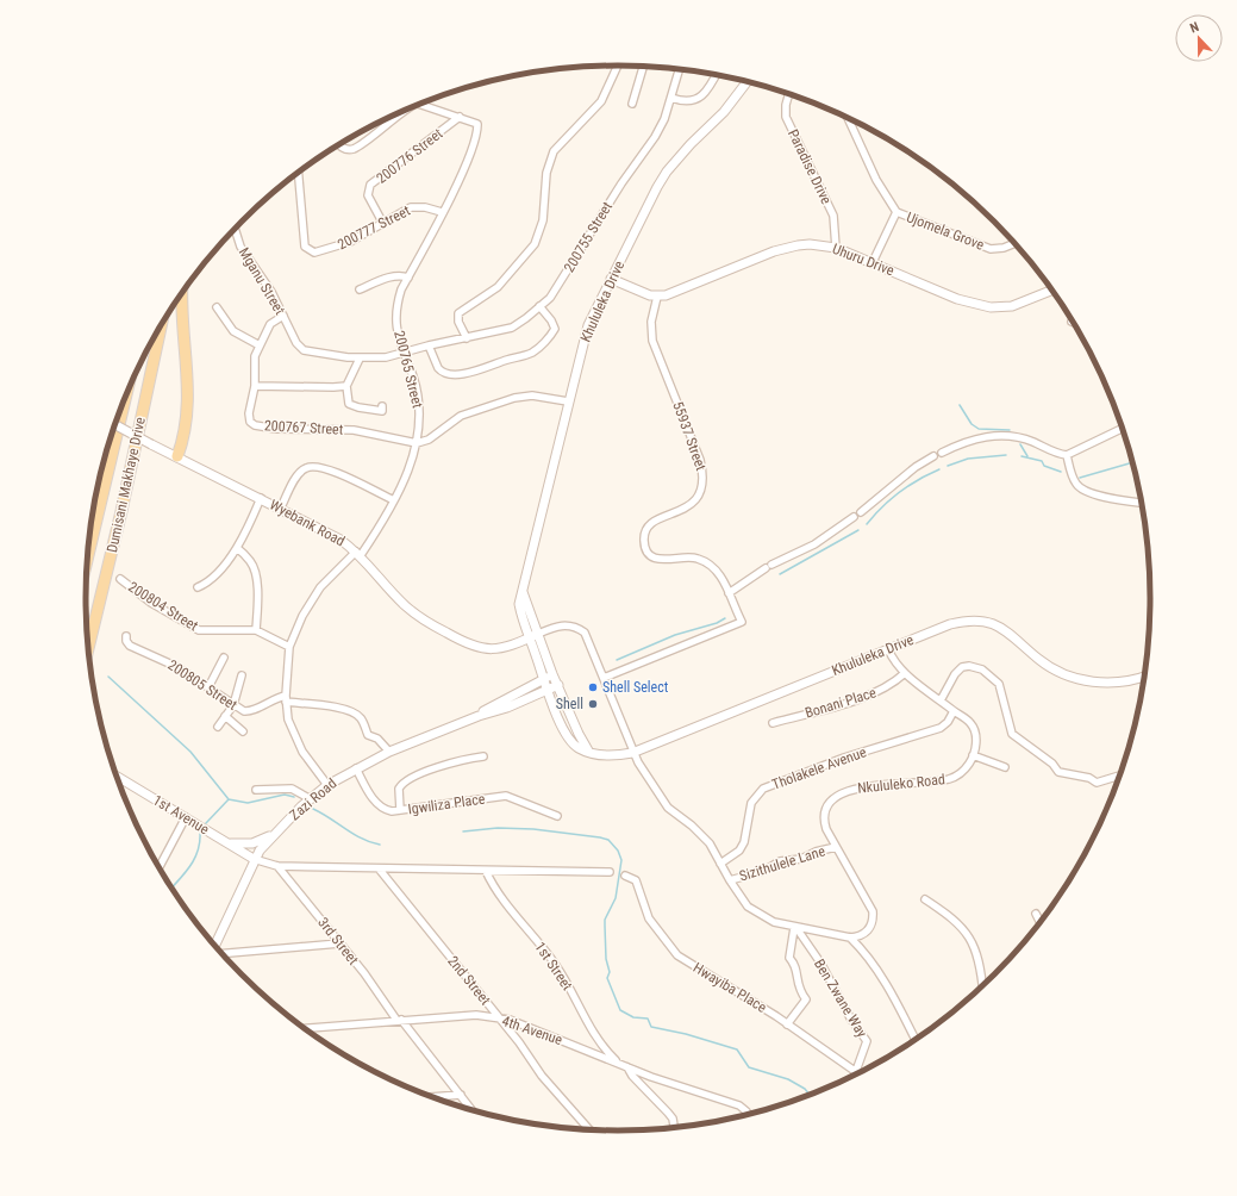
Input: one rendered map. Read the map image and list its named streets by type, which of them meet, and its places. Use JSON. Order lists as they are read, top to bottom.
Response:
{
  "streets": {
    "main road": ["Dumisani Makhaye Drive"],
    "street": [
      "200776 Street",
      "Paradise Drive",
      "200777 Street",
      "Ujomela Grove",
      "200755 Street",
      "Uhuru Drive",
      "Mganu Street",
      "Khululeka Drive",
      "200765 Street",
      "200767 Street",
      "55937 Street",
      "Wyebank Road",
      "200804 Street",
      "200805 Street",
      "Bonani Place",
      "Tholakele Avenue",
      "Nkululeko Road",
      "Zazi Road",
      "Igwiliza Place",
      "1st Avenue",
      "Sizithulele Lane",
      "3rd Street",
      "1st Street",
      "2nd Street",
      "Hwayiba Place",
      "Ben Zwane Way",
      "4th Avenue"
    ]
  },
  "crossings": [
    ["200776 Street", "200777 Street"],
    ["200776 Street", "200765 Street"],
    ["Paradise Drive", "Uhuru Drive"],
    ["200777 Street", "200765 Street"],
    ["200755 Street", "Mganu Street"],
    ["200755 Street", "200765 Street"],
    ["Uhuru Drive", "55937 Street"],
    ["Mganu Street", "200765 Street"],
    ["Mganu Street", "200767 Street"],
    ["Khululeka Drive", "Wyebank Road"],
    ["Khululeka Drive", "Zazi Road"],
    ["200765 Street", "200767 Street"],
    ["200765 Street", "Wyebank Road"],
    ["200765 Street", "200804 Street"],
    ["200765 Street", "200805 Street"],
    ["200765 Street", "Zazi Road"],
    ["Nkululeko Road", "Sizithulele Lane"],
    ["Zazi Road", "Igwiliza Place"],
    ["Zazi Road", "1st Avenue"],
    ["3rd Street", "4th Avenue"],
    ["1st Street", "4th Avenue"],
    ["2nd Street", "4th Avenue"],
    ["Hwayiba Place", "Ben Zwane Way"]
  ],
  "places": ["Shell Select", "Shell"],
  "north": "top"
}
